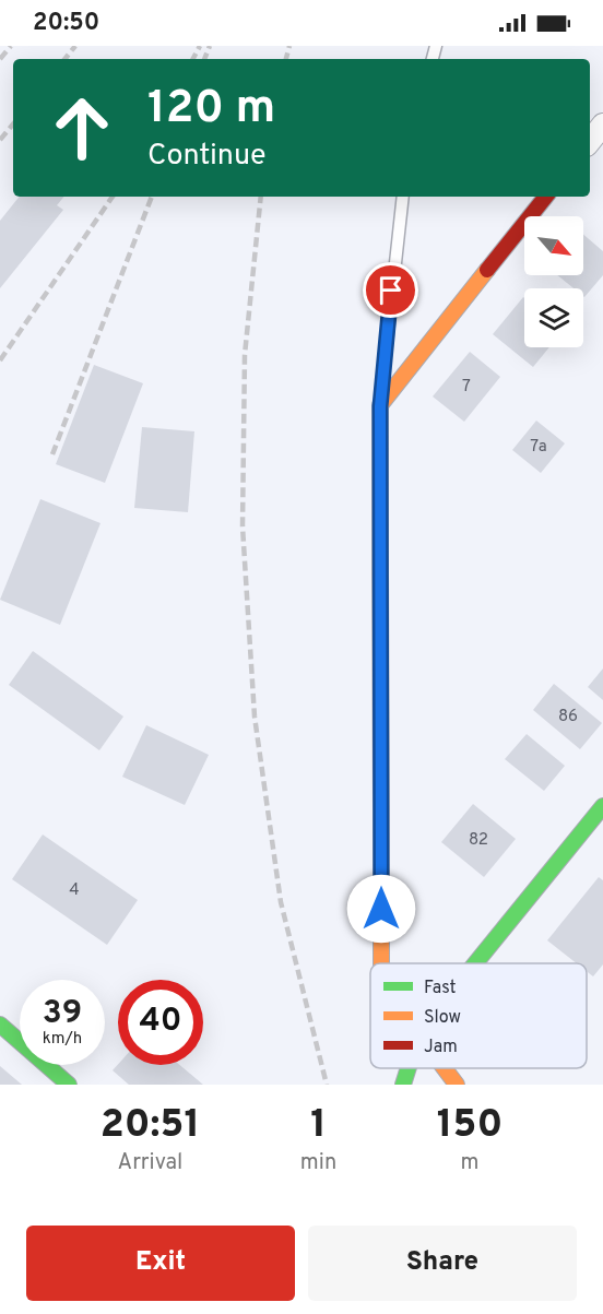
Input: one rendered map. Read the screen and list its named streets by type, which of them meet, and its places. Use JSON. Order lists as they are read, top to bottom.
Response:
{
  "house_numbers": [
    "7",
    "7а",
    "86",
    "82",
    "4"
  ],
  "legend": ["Fast", "Slow", "Jam"],
  "north": "bottom right",
  "page": {
    "status": "20:50",
    "turn": ["120 m", "Continue"],
    "speed": "39 km/h",
    "limit": "40",
    "eta": [
      "20:51",
      "Arrival",
      "1",
      "min",
      "150",
      "m"
    ],
    "buttons": ["Exit", "Share"]
  }
}
